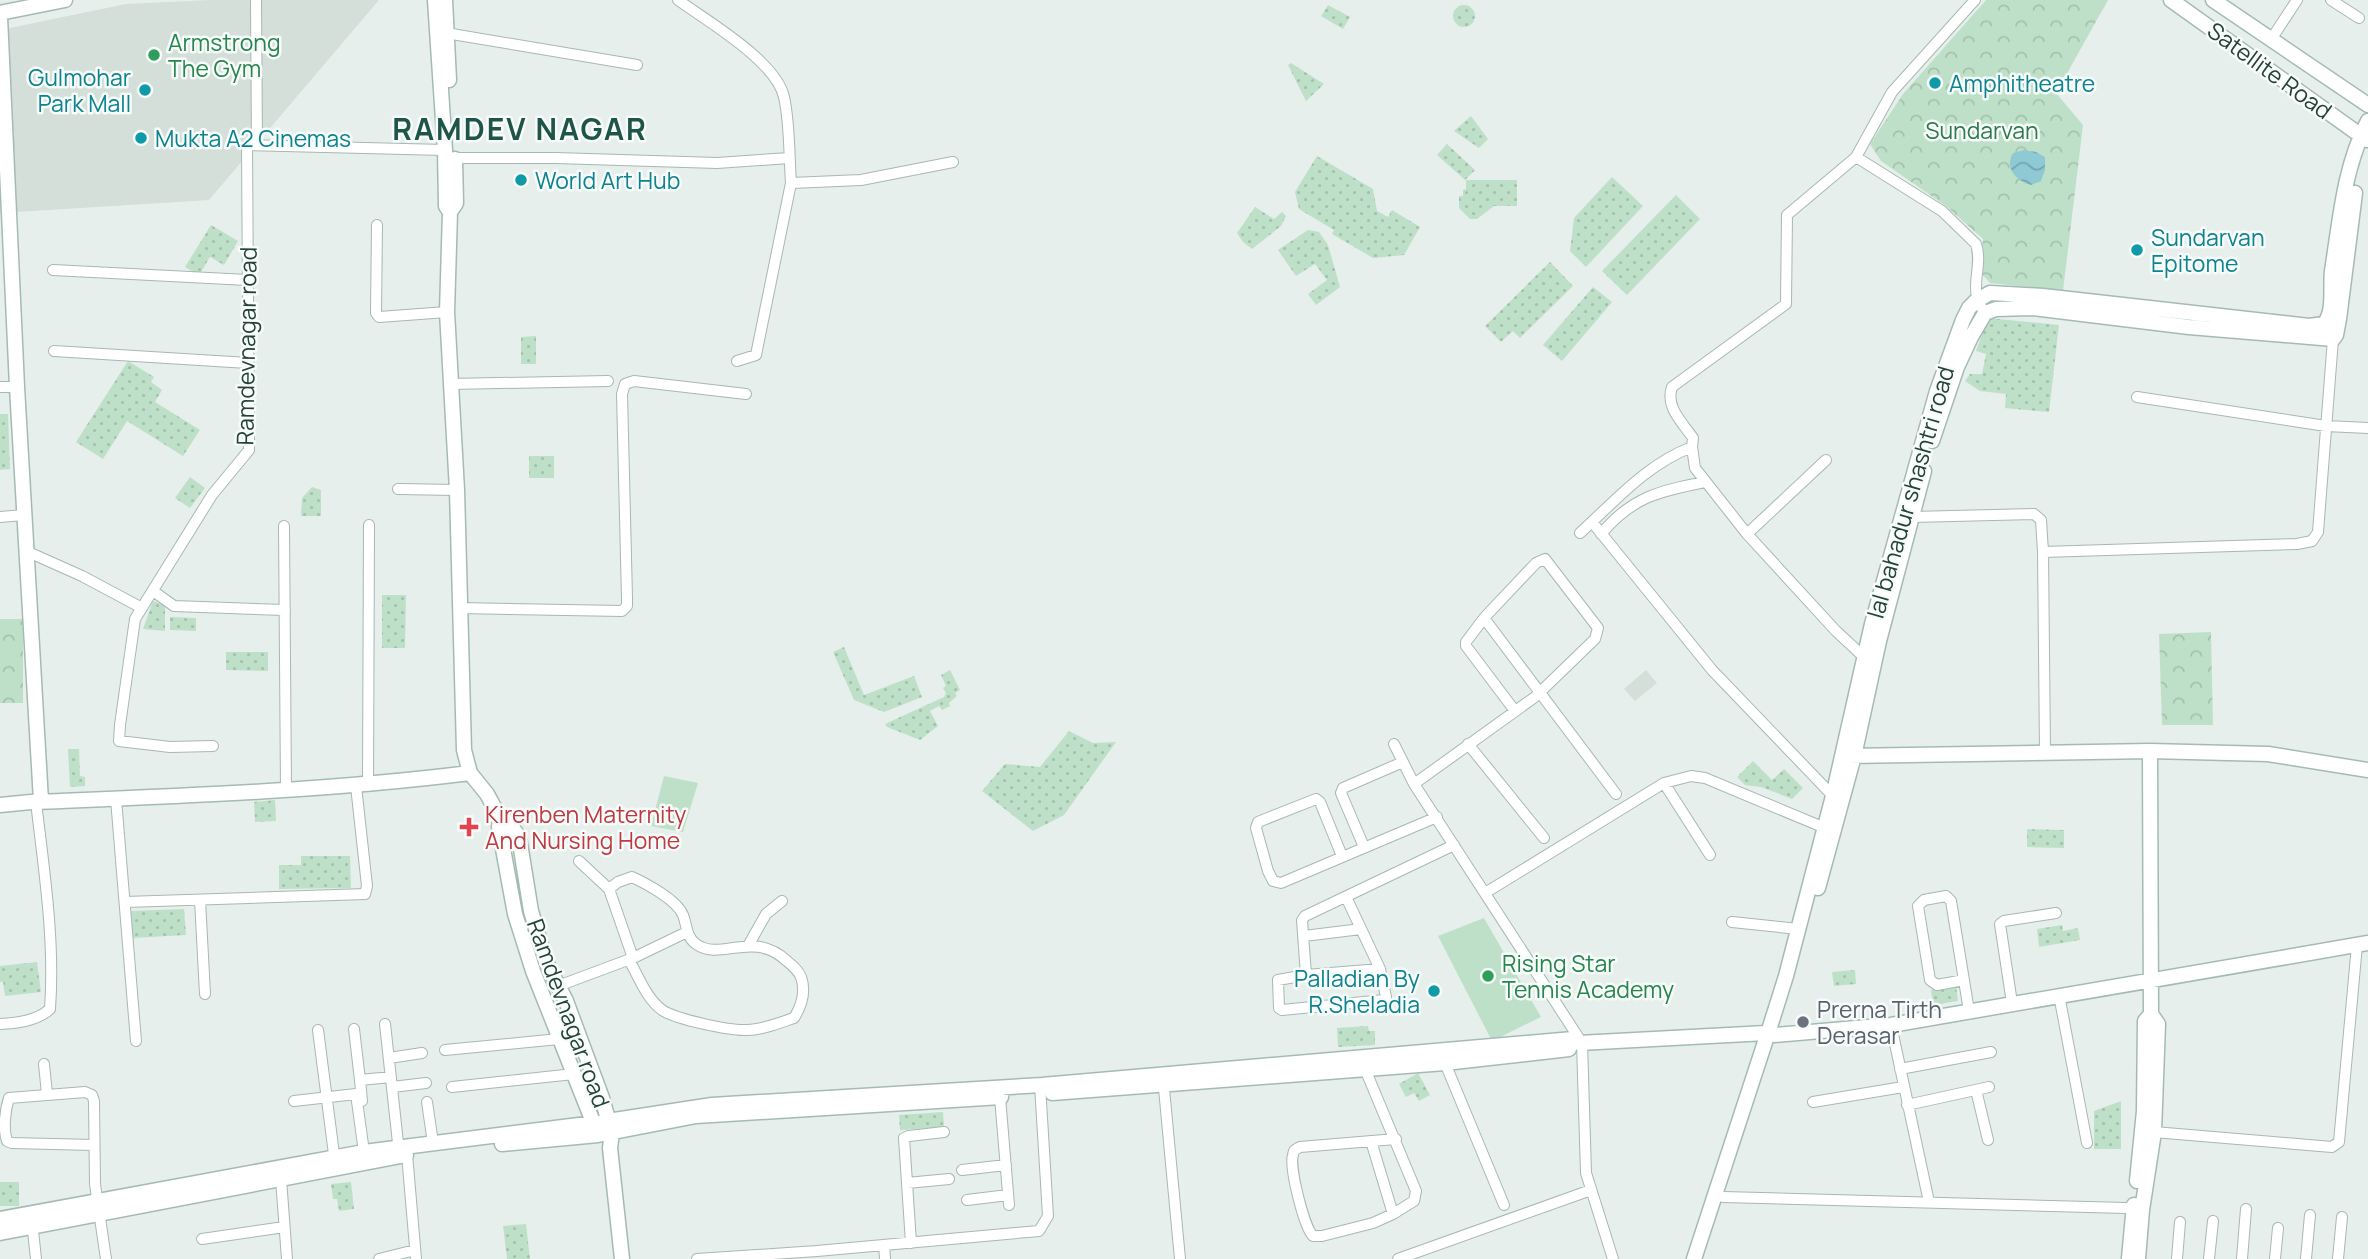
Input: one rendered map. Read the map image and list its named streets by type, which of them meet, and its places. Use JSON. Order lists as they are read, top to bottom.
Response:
{
  "streets": {
    "street": ["Satellite Road", "Ramdevnagar road", "lal bahadur shashtri road"]
  },
  "districts": ["RAMDEV NAGAR"],
  "parks": ["Sundarvan"],
  "places": {
    "other": [
      "Armstrong The Gym",
      "Amphitheatre",
      "Gulmohar Park Mall",
      "Mukta A2 Cinemas",
      "World Art Hub",
      "Sundarvan Epitome",
      "Rising Star Tennis Academy",
      "Palladian By R.Sheladia",
      "Prerna Tirth Derasar"
    ],
    "health": ["Kirenben Maternity And Nursing Home"]
  }
}
